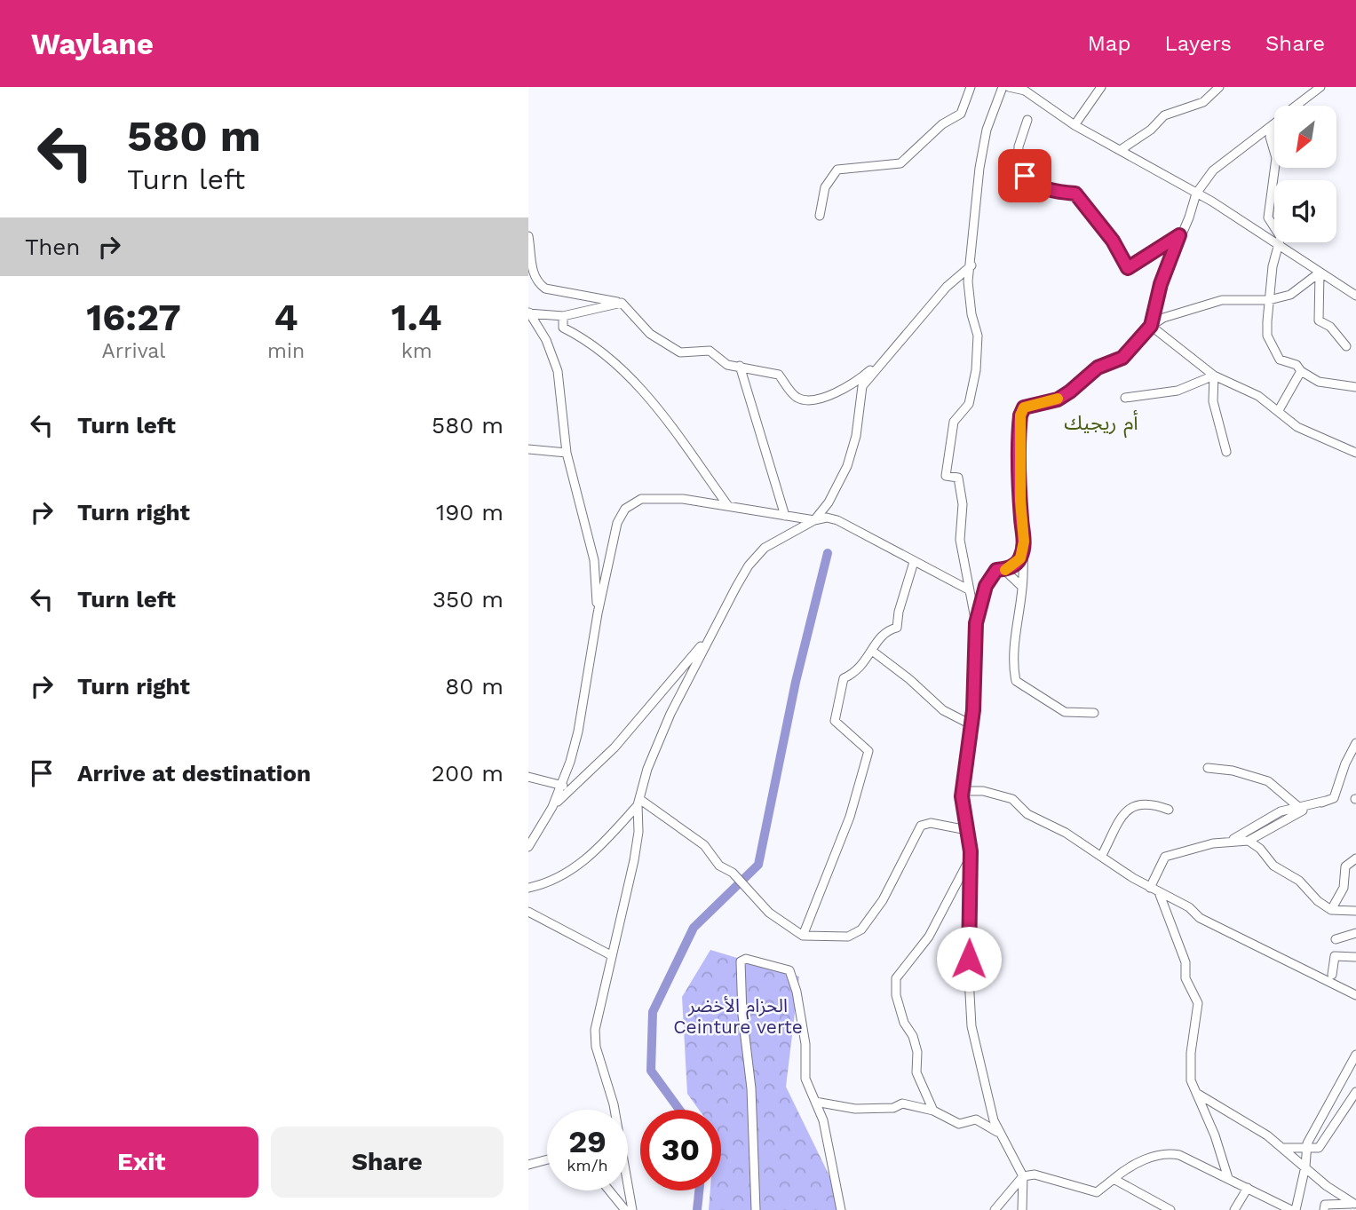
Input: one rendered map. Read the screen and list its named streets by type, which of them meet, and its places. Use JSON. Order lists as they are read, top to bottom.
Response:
{
  "districts": ["أم ريجيك"],
  "parks": ["الحزام الأخضر Ceinture verte"],
  "north": "bottom left",
  "page": {
    "header": "Waylane",
    "nav": ["Map", "Layers", "Share"],
    "turn": ["580 m", "Turn left"],
    "then": "Then",
    "eta": [
      "16:27",
      "Arrival",
      "4",
      "min",
      "1.4",
      "km"
    ],
    "list": [
      {
        "name": "Turn left",
        "value": "580 m"
      },
      {
        "name": "Turn right",
        "value": "190 m"
      },
      {
        "name": "Turn left",
        "value": "350 m"
      },
      {
        "name": "Turn right",
        "value": "80 m"
      },
      {
        "name": "Arrive at destination",
        "value": "200 m"
      }
    ],
    "speed": "29 km/h",
    "limit": "30",
    "buttons": ["Exit", "Share"]
  }
}
